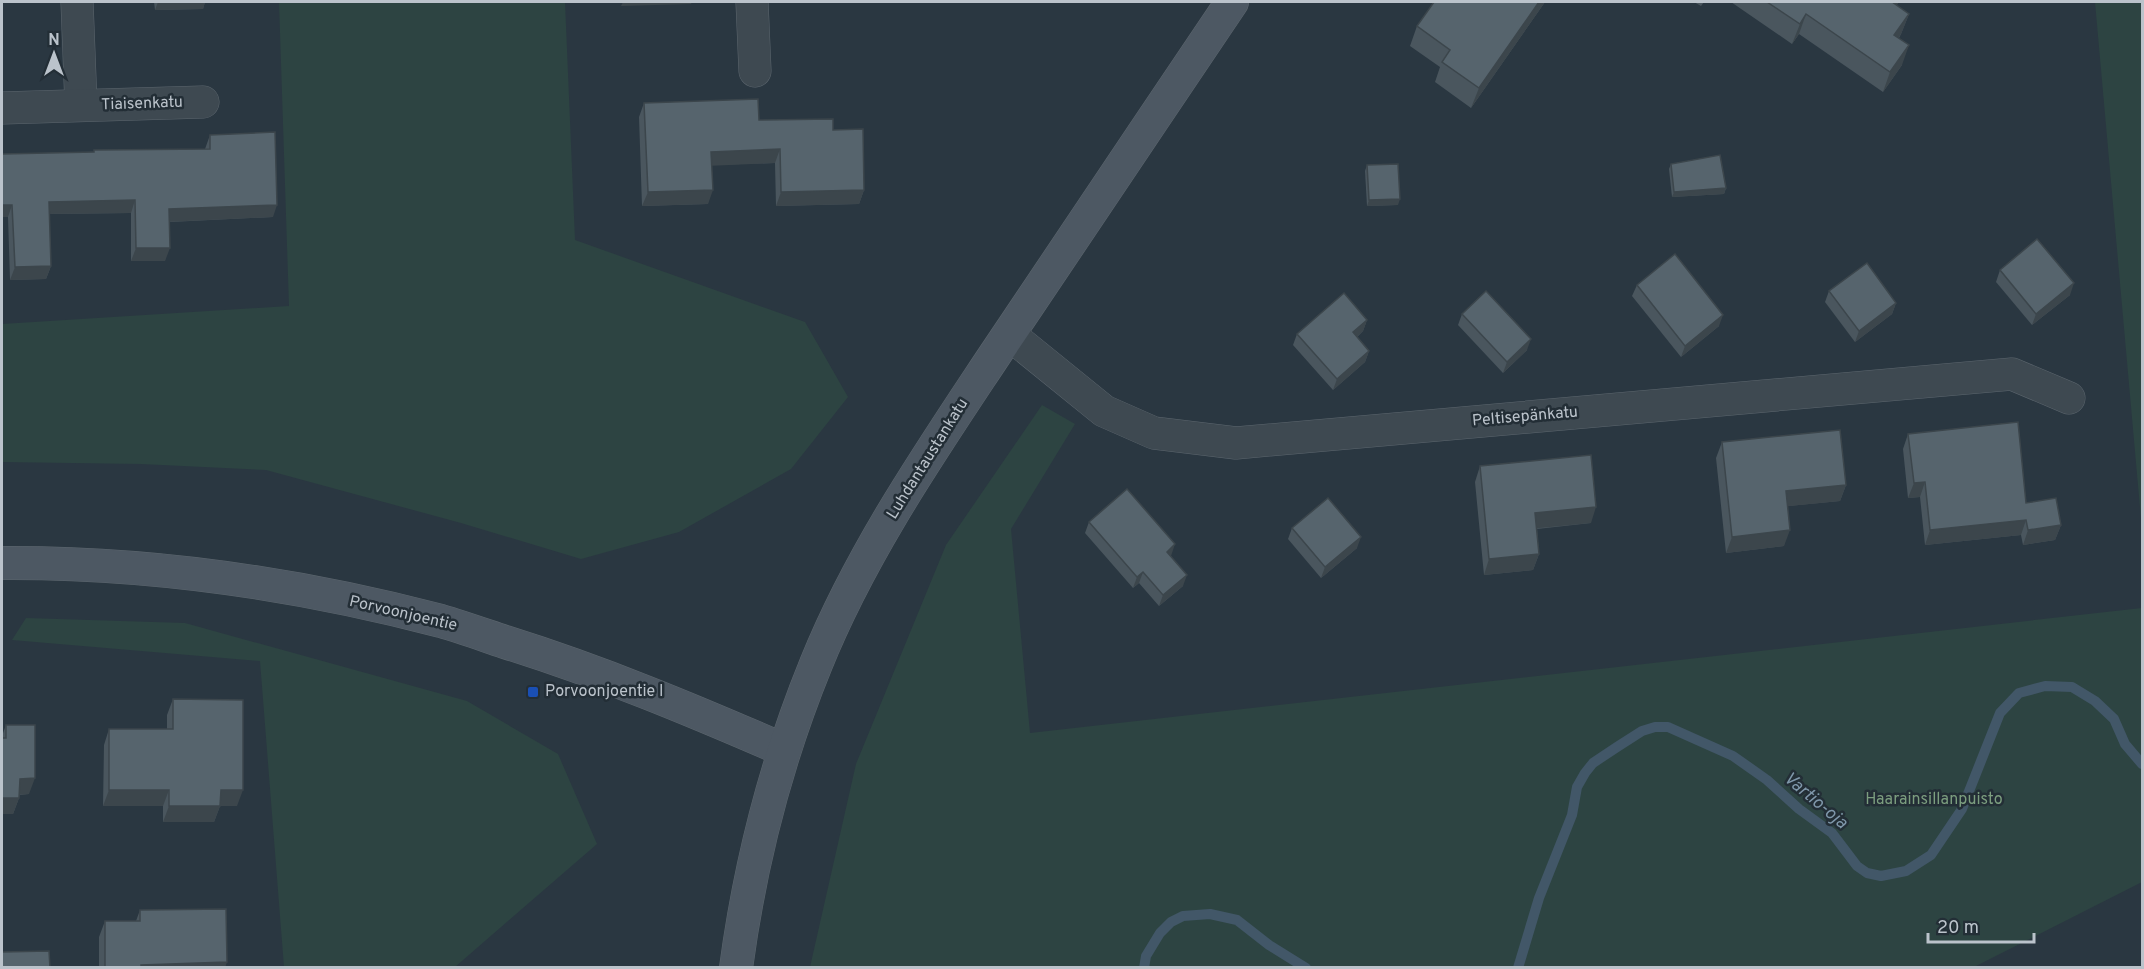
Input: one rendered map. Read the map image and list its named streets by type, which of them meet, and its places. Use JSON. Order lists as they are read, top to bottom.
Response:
{
  "streets": {
    "street": [
      "Tiaisenkatu",
      "Peltisepänkatu",
      "Luhdantaustankatu",
      "Porvoonjoentie"
    ]
  },
  "crossings": [
    ["Peltisepänkatu", "Luhdantaustankatu"],
    ["Luhdantaustankatu", "Porvoonjoentie"]
  ],
  "water": ["Vartio-oja"],
  "parks": ["Haarainsillanpuisto"],
  "places": {
    "transit": ["Porvoonjoentie I"]
  },
  "scale_bar": "20 m",
  "north": "top"
}
